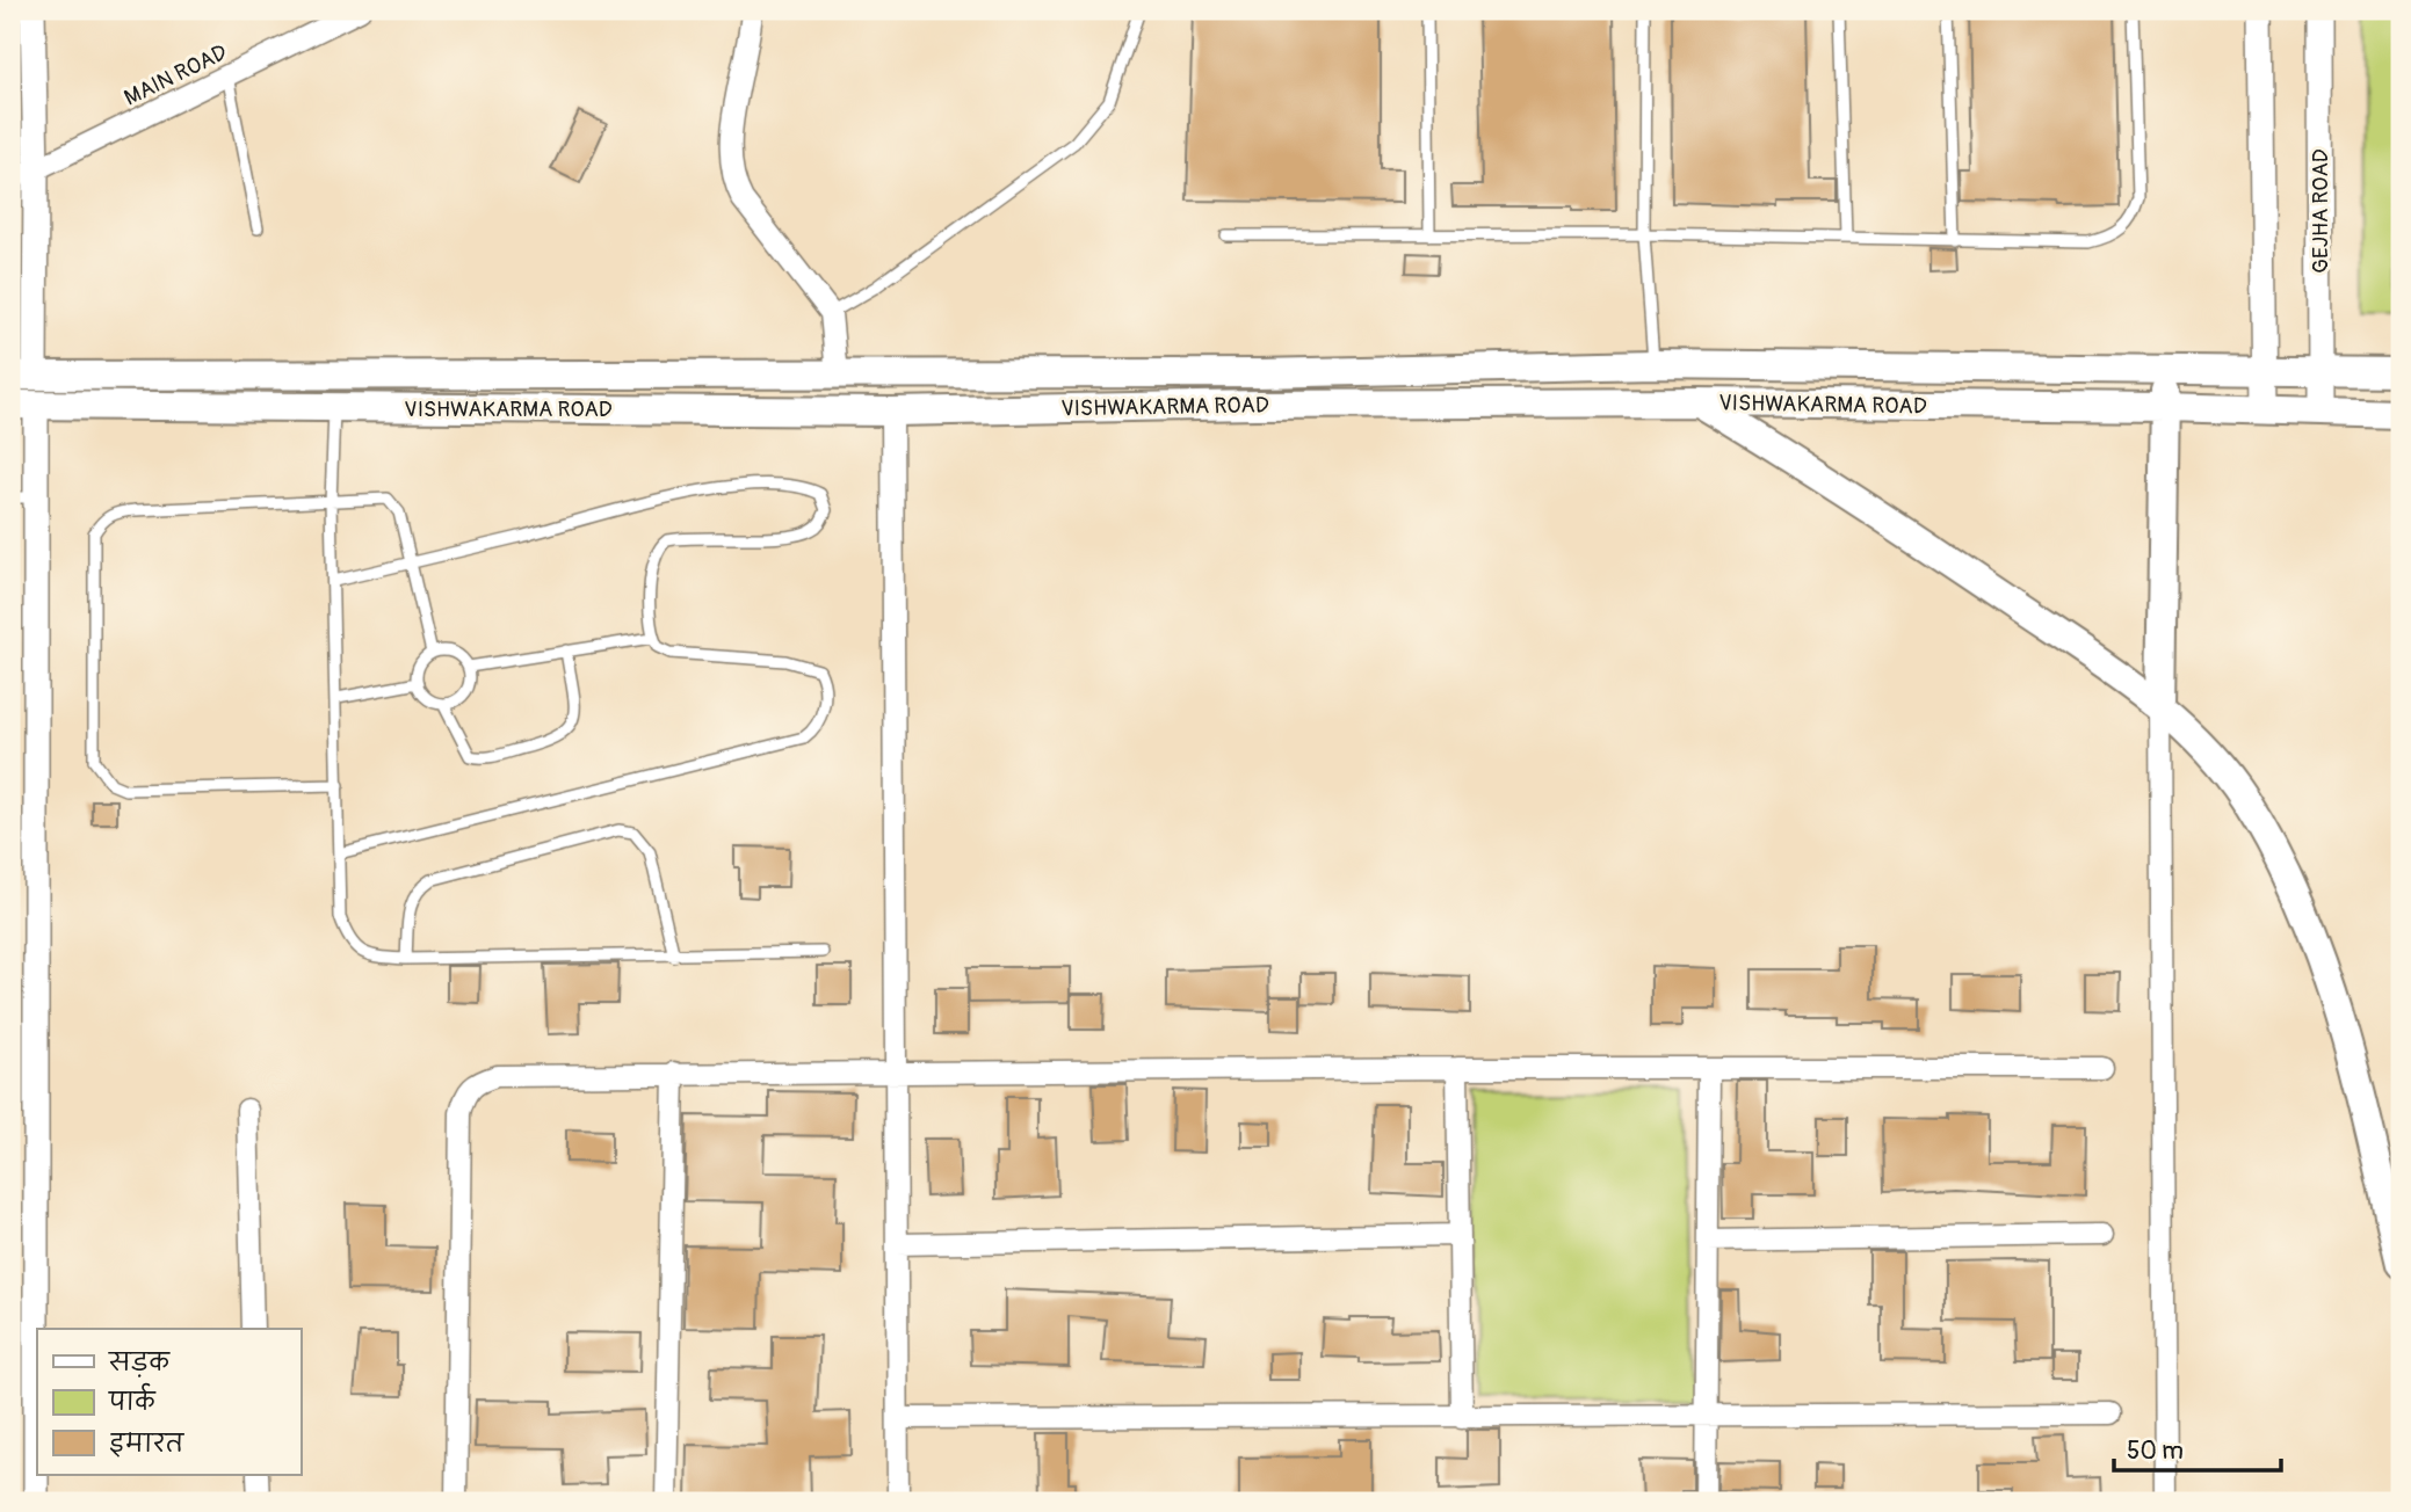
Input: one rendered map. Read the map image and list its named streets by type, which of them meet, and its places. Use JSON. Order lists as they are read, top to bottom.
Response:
{
  "streets": {
    "main road": ["VISHWAKARMA ROAD"],
    "street": ["MAIN ROAD", "GEJHA ROAD"]
  },
  "crossings": [
    ["GEJHA ROAD", "VISHWAKARMA ROAD"]
  ],
  "legend": ["सड़क", "पार्क", "इमारत"],
  "scale_bar": "50 m"
}
